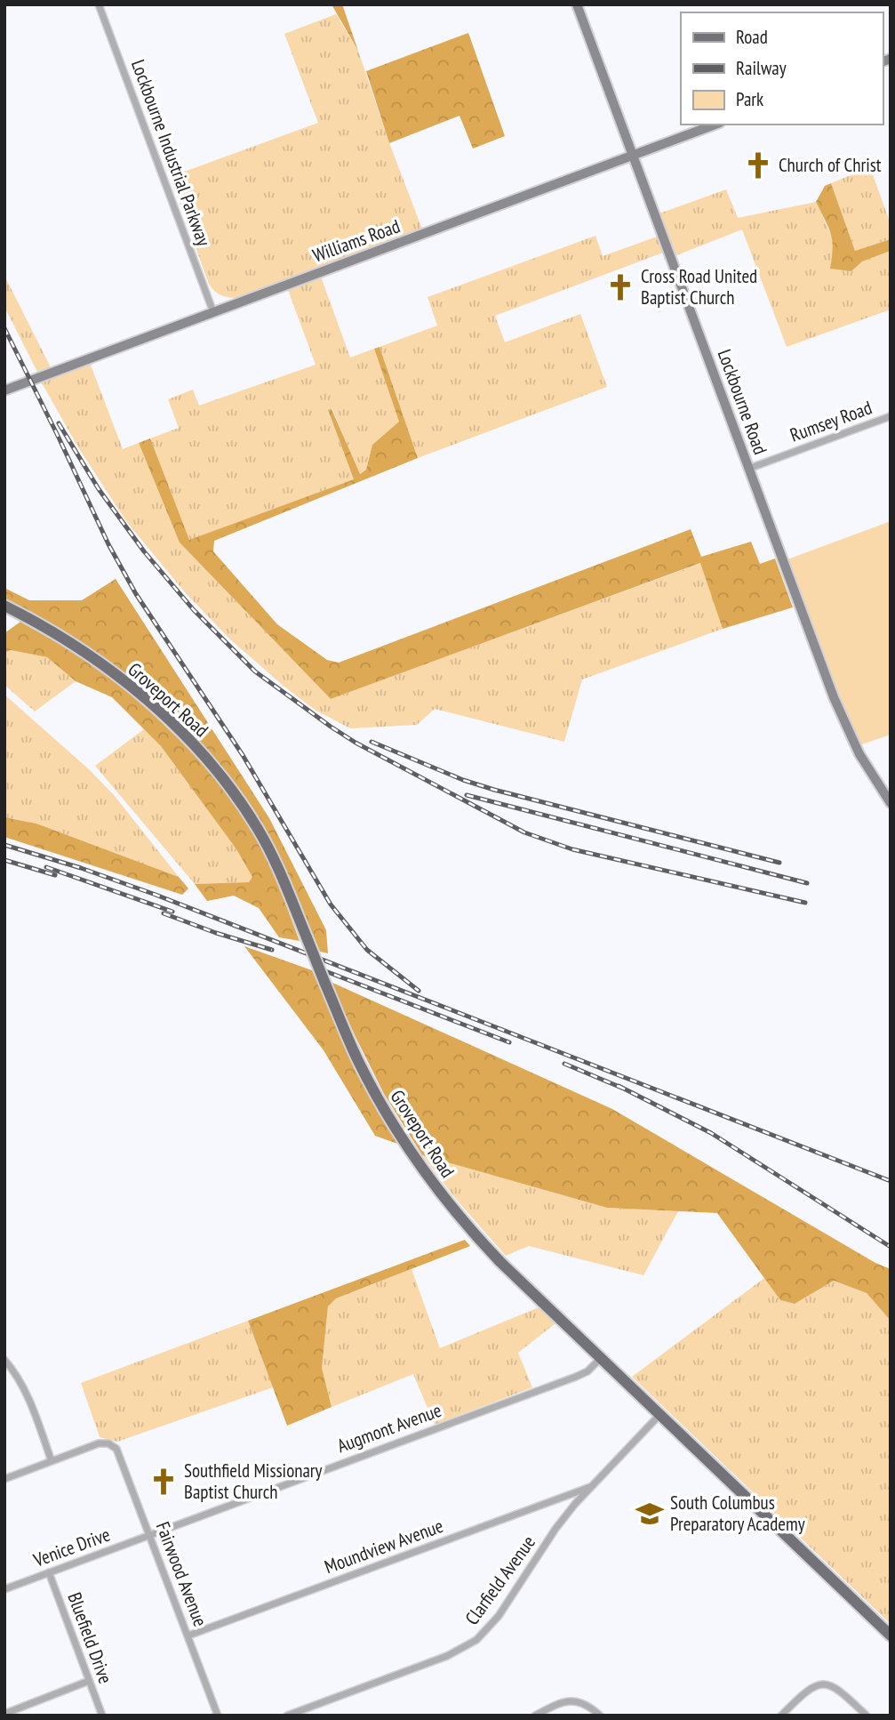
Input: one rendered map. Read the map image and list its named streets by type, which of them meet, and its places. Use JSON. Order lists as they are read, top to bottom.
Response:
{
  "streets": {
    "main road": ["Groveport Road"],
    "street": [
      "Lockbourne Industrial Parkway",
      "Williams Road",
      "Lockbourne Road",
      "Rumsey Road",
      "Augmont Avenue",
      "Moundview Avenue",
      "Venice Drive",
      "Fairwood Avenue",
      "Clarfield Avenue",
      "Bluefield Drive"
    ]
  },
  "crossings": [
    ["Lockbourne Industrial Parkway", "Williams Road"],
    ["Williams Road", "Lockbourne Road"],
    ["Lockbourne Road", "Rumsey Road"],
    ["Groveport Road", "Augmont Avenue"],
    ["Groveport Road", "Clarfield Avenue"],
    ["Augmont Avenue", "Venice Drive"],
    ["Augmont Avenue", "Fairwood Avenue"],
    ["Moundview Avenue", "Fairwood Avenue"],
    ["Moundview Avenue", "Clarfield Avenue"],
    ["Venice Drive", "Fairwood Avenue"],
    ["Venice Drive", "Bluefield Drive"]
  ],
  "places": {
    "church": ["Church of Christ", "Cross Road United Baptist Church", "Southfield Missionary Baptist Church"],
    "school or university": ["South Columbus Preparatory Academy"]
  },
  "legend": ["Road", "Railway", "Park"]
}
